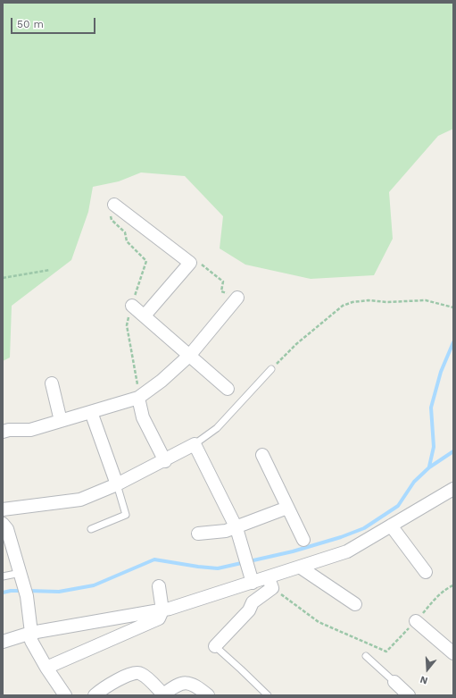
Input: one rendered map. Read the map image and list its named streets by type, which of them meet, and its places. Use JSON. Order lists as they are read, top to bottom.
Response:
{
  "scale_bar": "50 m",
  "north": "bottom"
}
